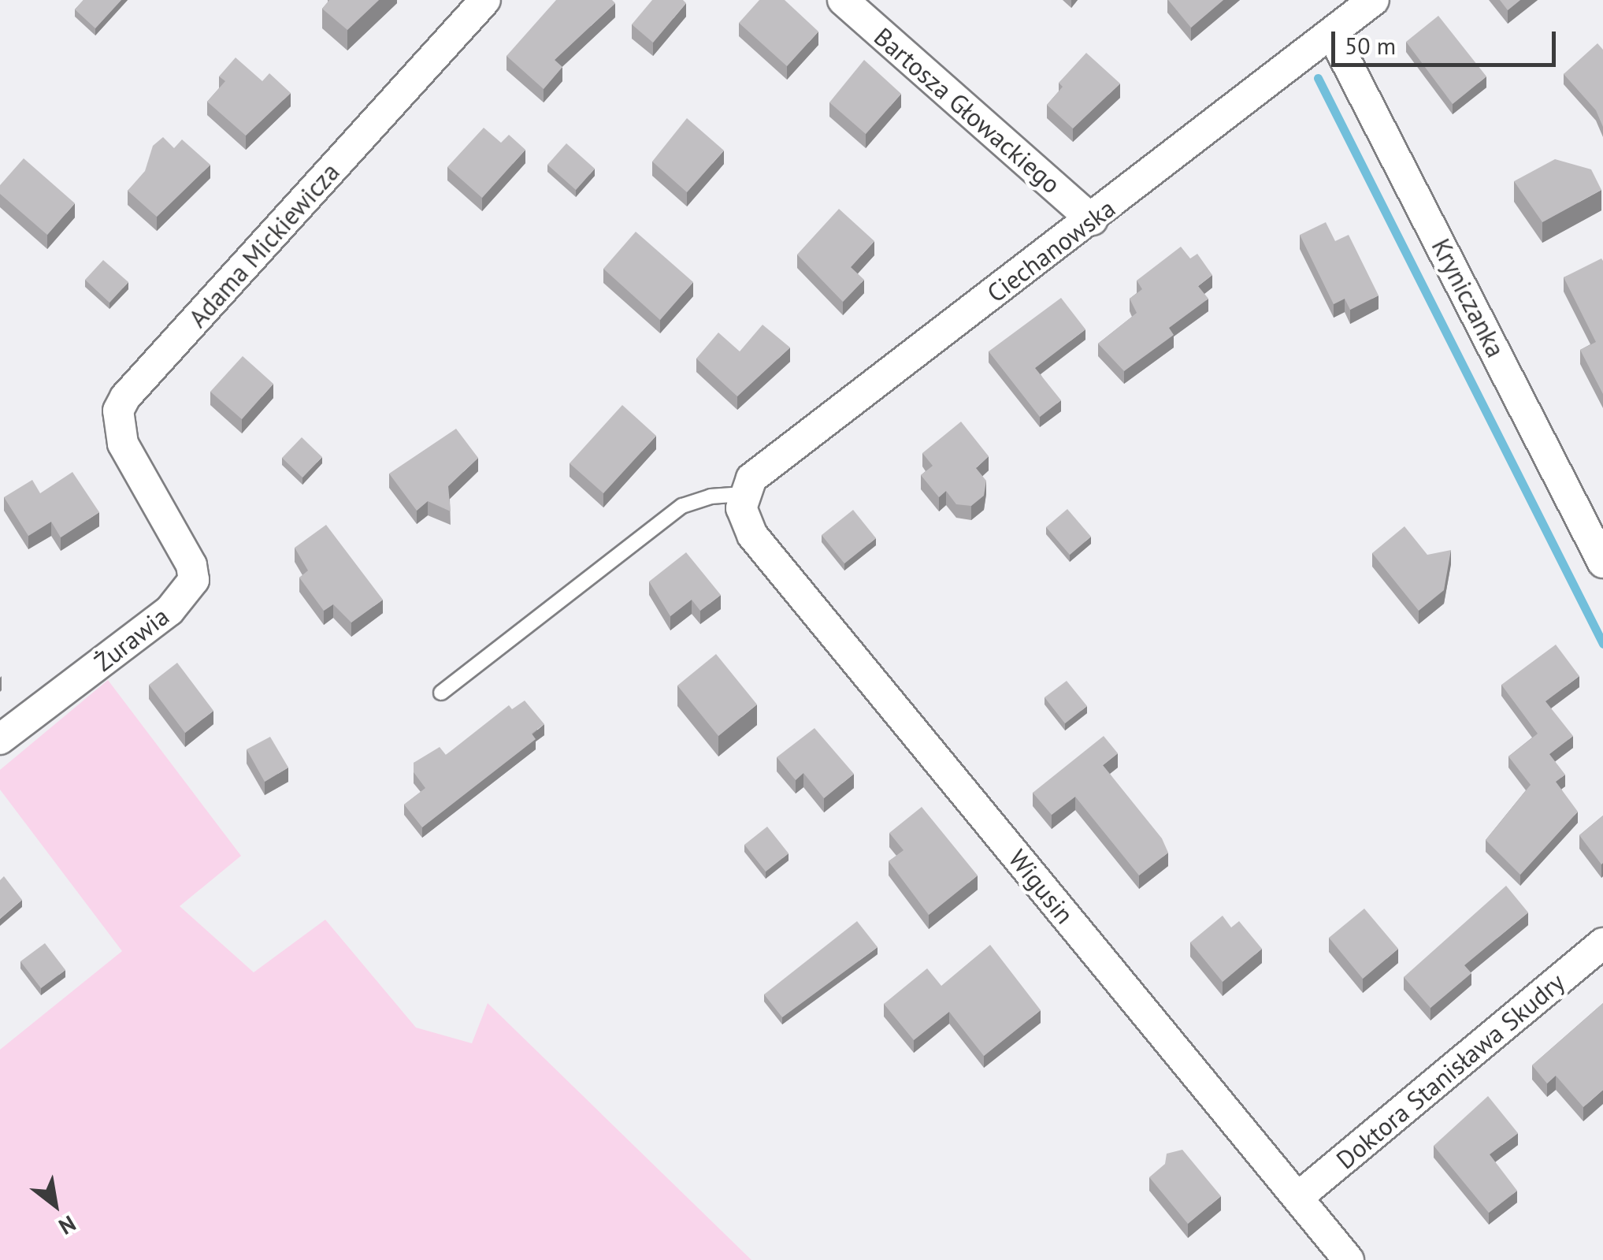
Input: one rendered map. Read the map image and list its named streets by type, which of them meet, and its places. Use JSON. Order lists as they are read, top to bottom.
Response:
{
  "streets": {
    "street": [
      "Bartosza Głowackiego",
      "Adama Mickiewicza",
      "Ciechanowska",
      "Kryniczanka",
      "Żurawia",
      "Wigusin",
      "Doktora Stanisława Skudry"
    ]
  },
  "crossings": [
    ["Bartosza Głowackiego", "Ciechanowska"],
    ["Adama Mickiewicza", "Żurawia"],
    ["Ciechanowska", "Kryniczanka"],
    ["Ciechanowska", "Wigusin"],
    ["Wigusin", "Doktora Stanisława Skudry"]
  ],
  "scale_bar": "50 m",
  "north": "bottom right"
}
